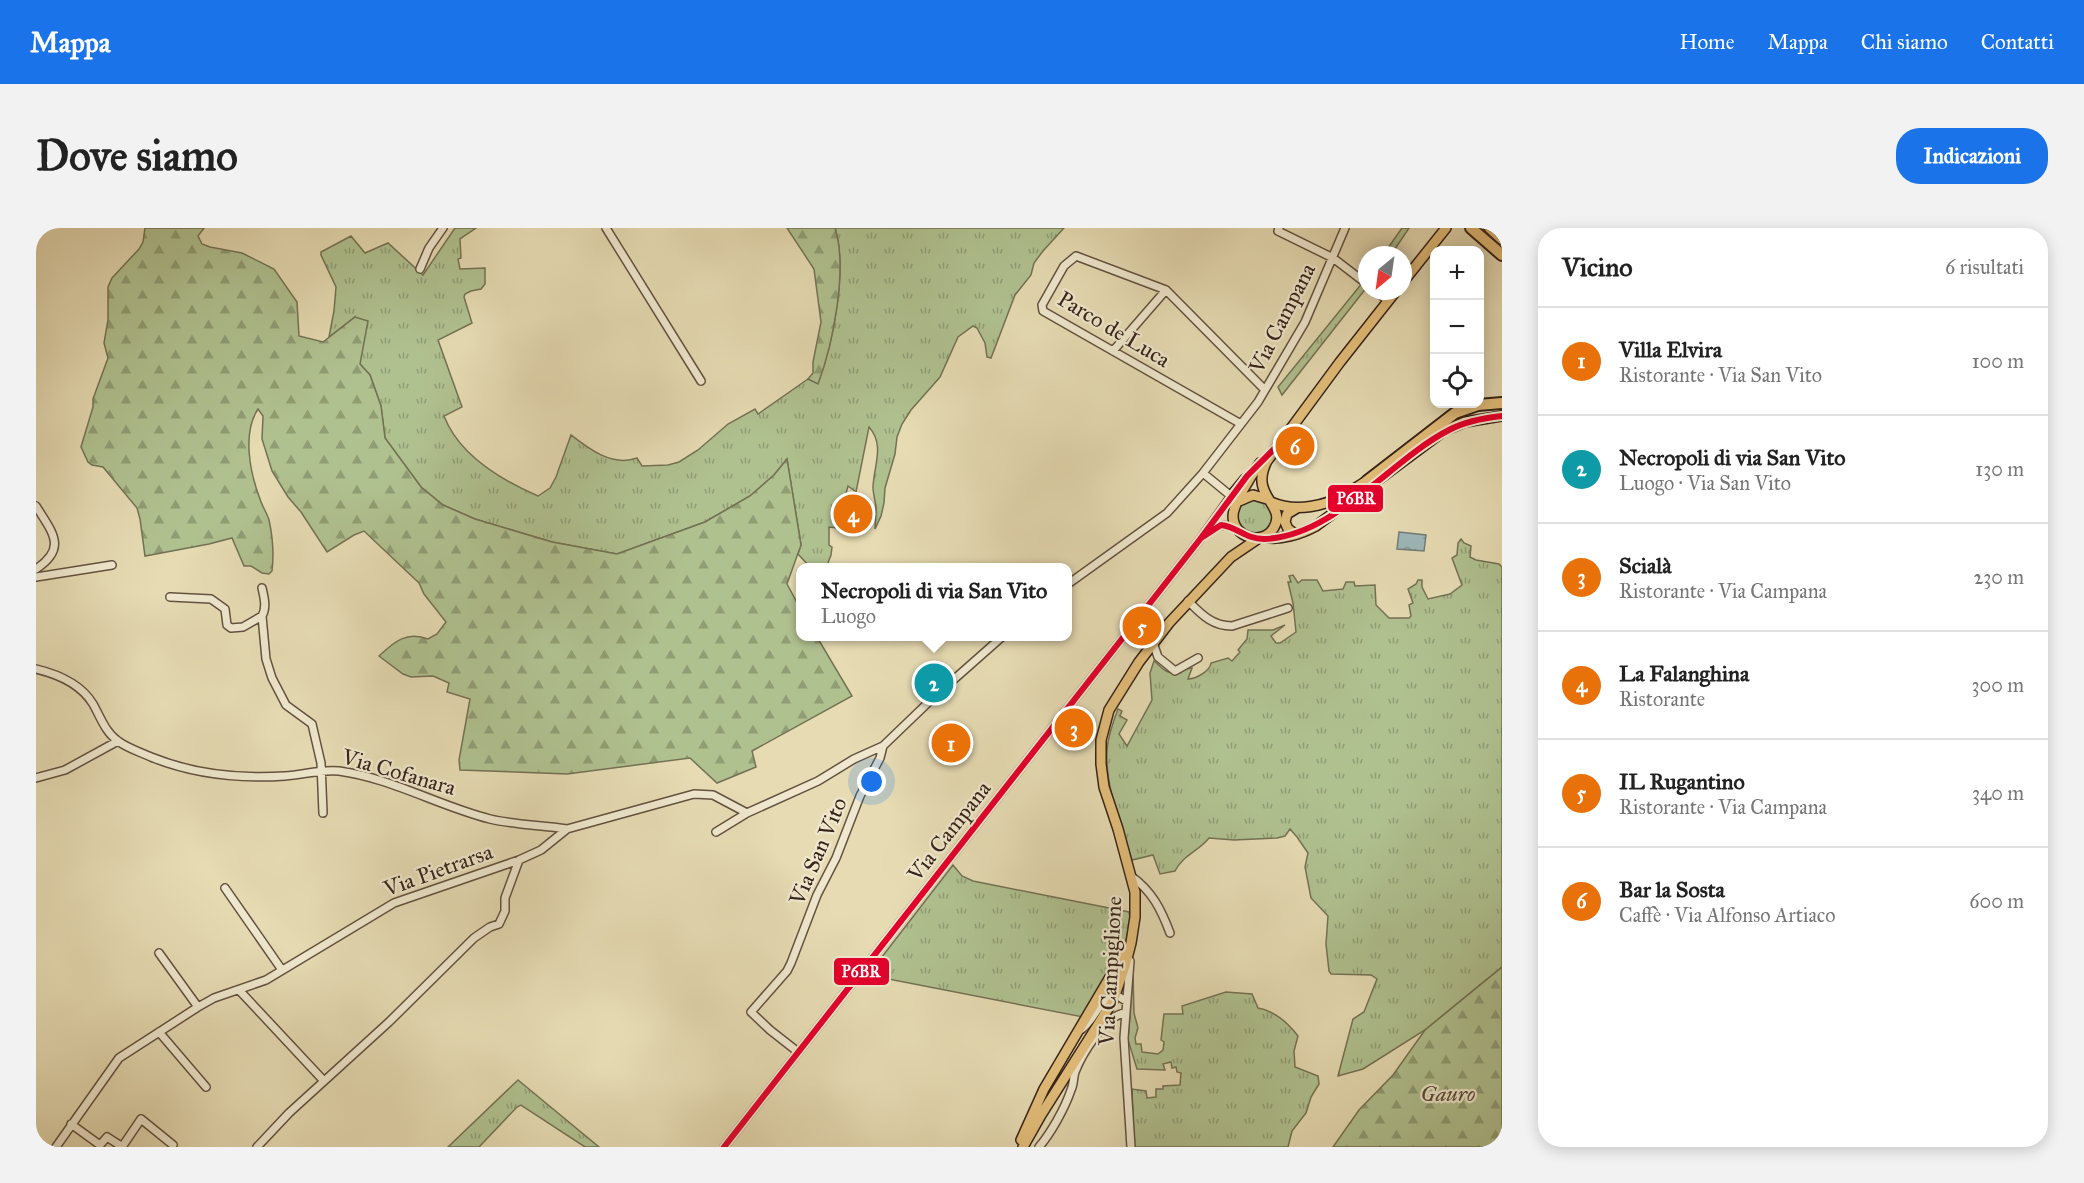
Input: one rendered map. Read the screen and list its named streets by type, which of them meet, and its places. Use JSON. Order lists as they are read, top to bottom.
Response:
{
  "streets": {
    "main road": ["Via Campiglione"],
    "street": [
      "Via Campana",
      "Parco de Luca",
      "Via Cofanara",
      "Via San Vito",
      "Via Pietrarsa"
    ]
  },
  "crossings": [
    ["Via Campana", "Parco de Luca"],
    ["Via Campana", "Via San Vito"],
    ["Via Campana", "Via Campiglione"],
    ["Via Cofanara", "Via Pietrarsa"]
  ],
  "parks": ["Gauro"],
  "lines": ["transit line P6BR"],
  "north": "bottom left",
  "page": {
    "header": "Mappa",
    "nav": [
      "Home",
      "Mappa",
      "Chi siamo",
      "Contatti"
    ],
    "buttons": "Indicazioni",
    "title": "Dove siamo",
    "heading": ["Vicino", "6 risultati"],
    "map_buttons": ["+", "−"],
    "list": [
      {
        "mark": "1",
        "name": "Villa Elvira",
        "note": "Ristorante · Via San Vito",
        "value": "100 m"
      },
      {
        "mark": "2",
        "name": "Necropoli di via San Vito",
        "note": "Luogo · Via San Vito",
        "value": "130 m"
      },
      {
        "mark": "3",
        "name": "Scialà",
        "note": "Ristorante · Via Campana",
        "value": "230 m"
      },
      {
        "mark": "4",
        "name": "La Falanghina",
        "note": "Ristorante",
        "value": "300 m"
      },
      {
        "mark": "5",
        "name": "IL Rugantino",
        "note": "Ristorante · Via Campana",
        "value": "340 m"
      },
      {
        "mark": "6",
        "name": "Bar la Sosta",
        "note": "Caffè · Via Alfonso Artiaco",
        "value": "600 m"
      }
    ],
    "pins": [
      "6",
      "4",
      "5",
      "2",
      "3",
      "1"
    ],
    "popup": ["Necropoli di via San Vito", "Luogo"]
  }
}
